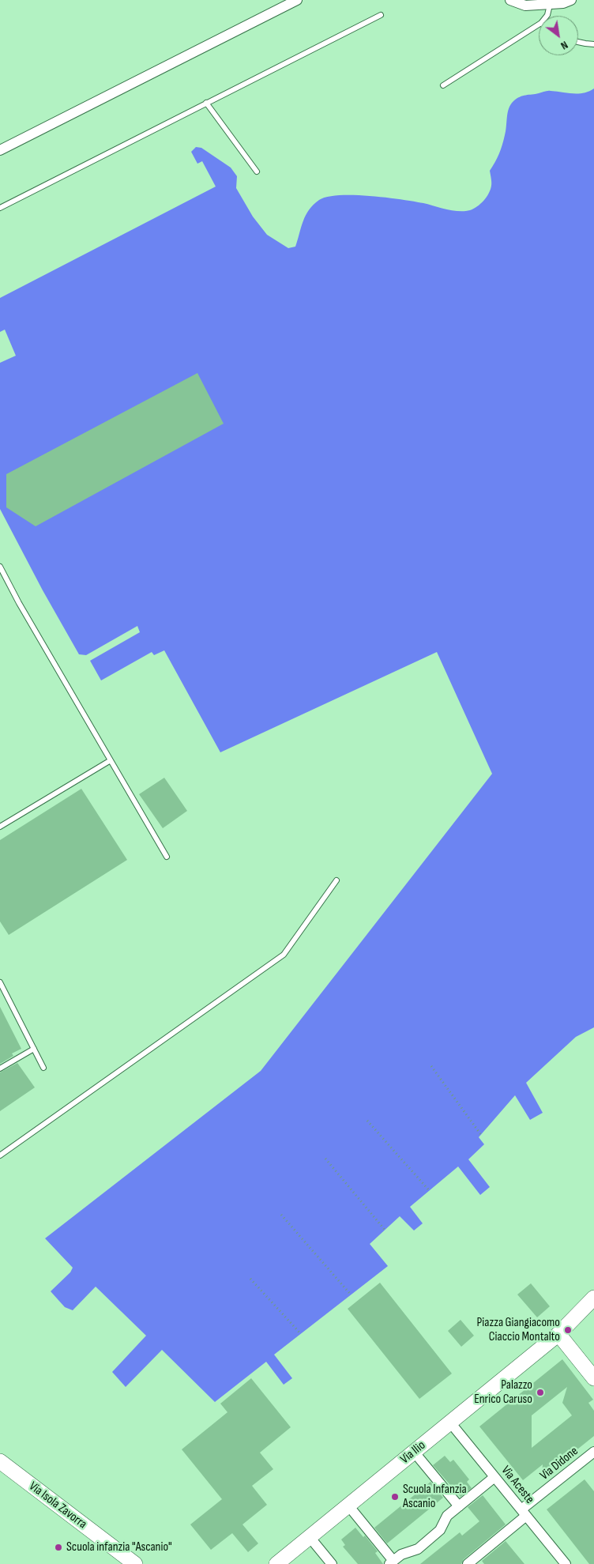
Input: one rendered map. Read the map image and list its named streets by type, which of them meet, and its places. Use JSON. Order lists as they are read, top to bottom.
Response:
{
  "streets": {
    "main road": ["Via Ilio", "Via Isola Zavorra"],
    "street": ["Via Didone", "Via Aceste"]
  },
  "crossings": [
    ["Via Ilio", "Via Aceste"],
    ["Via Didone", "Via Aceste"]
  ],
  "places": [
    "Piazza Giangiacomo Ciaccio Montalto",
    "Palazzo Enrico Caruso",
    "Scuola Infanzia Ascanio",
    "Scuola infanzia \"Ascanio\""
  ],
  "north": "bottom right"
}
